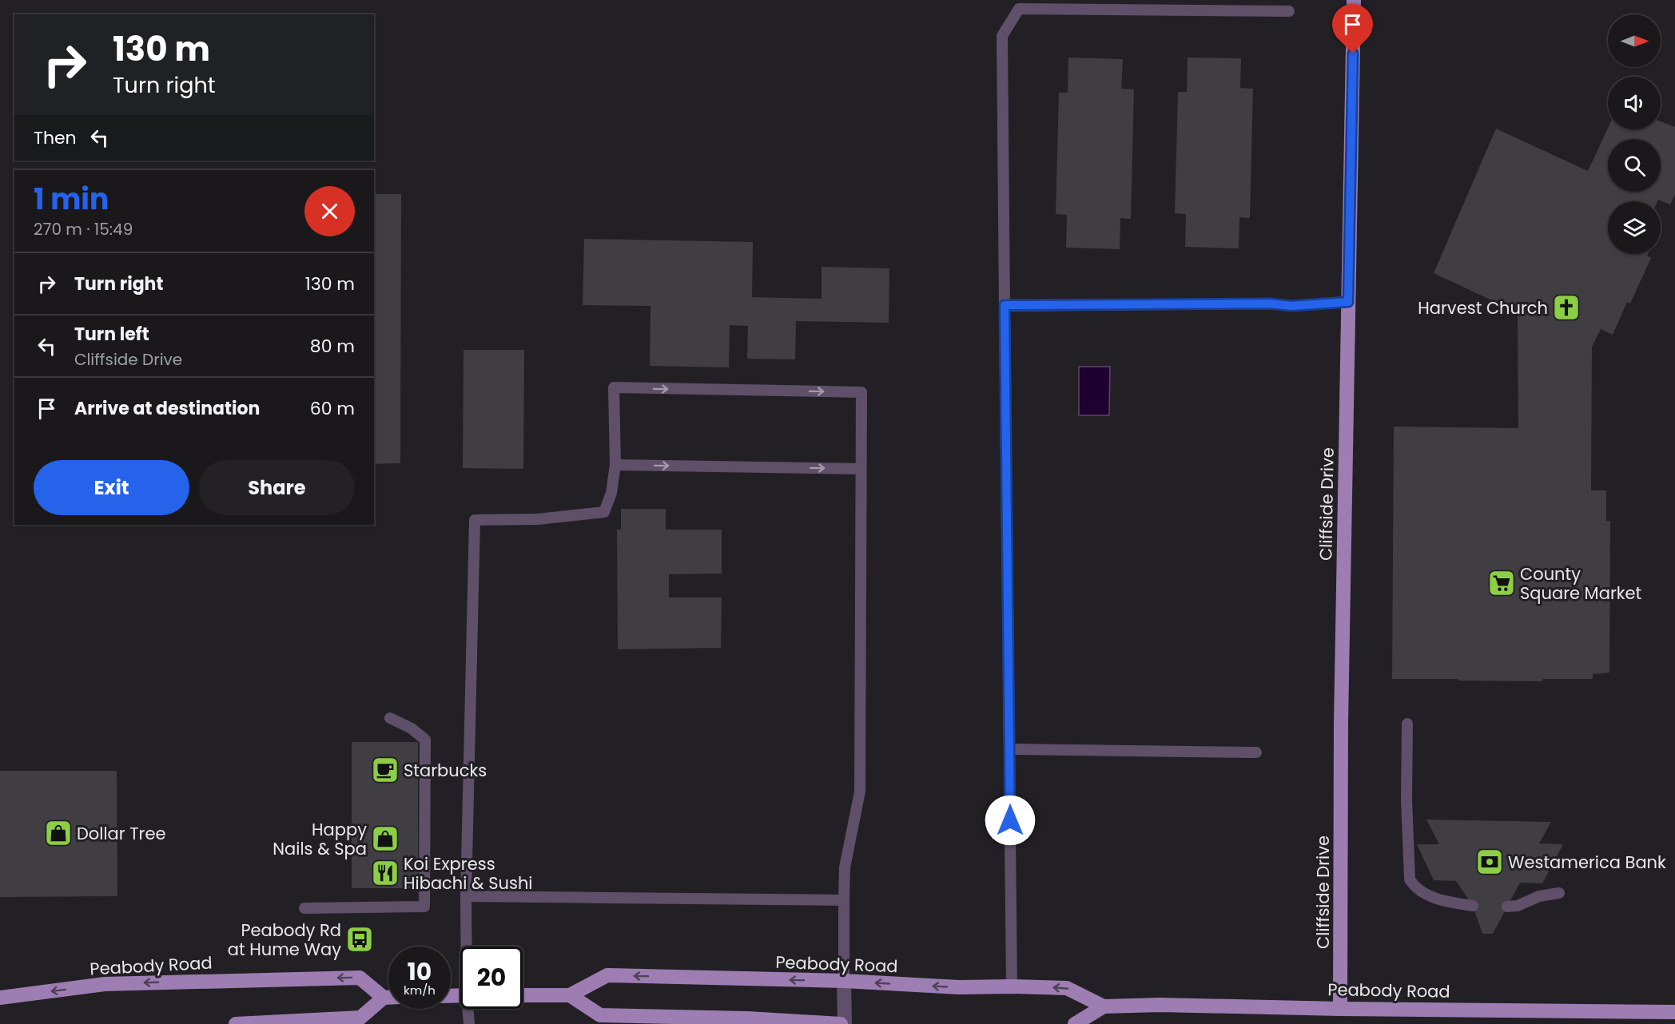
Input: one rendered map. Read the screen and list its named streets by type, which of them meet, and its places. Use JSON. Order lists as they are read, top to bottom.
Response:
{
  "streets": {
    "main road": ["Cliffside Drive", "Peabody Road"]
  },
  "crossings": [
    ["Cliffside Drive", "Peabody Road"]
  ],
  "places": {
    "church": ["Harvest Church"],
    "supermarket": ["County Square Market"],
    "cafe": ["Starbucks"],
    "shop": ["Dollar Tree", "Happy Nails & Spa"],
    "bank": ["Westamerica Bank"],
    "restaurant": ["Koi Express Hibachi & Sushi"],
    "bus stop": ["Peabody Rd at Hume Way"]
  },
  "north": "right",
  "page": {
    "turn": ["130 m", "Turn right"],
    "then": "Then",
    "heading": ["1 min", "270 m · 15:49"],
    "list": [
      {
        "name": "Turn right",
        "value": "130 m"
      },
      {
        "name": "Turn left",
        "note": "Cliffside Drive",
        "value": "80 m"
      },
      {
        "name": "Arrive at destination",
        "value": "60 m"
      }
    ],
    "buttons": ["Exit", "Share"],
    "speed": "10 km/h",
    "limit": "20"
  }
}
